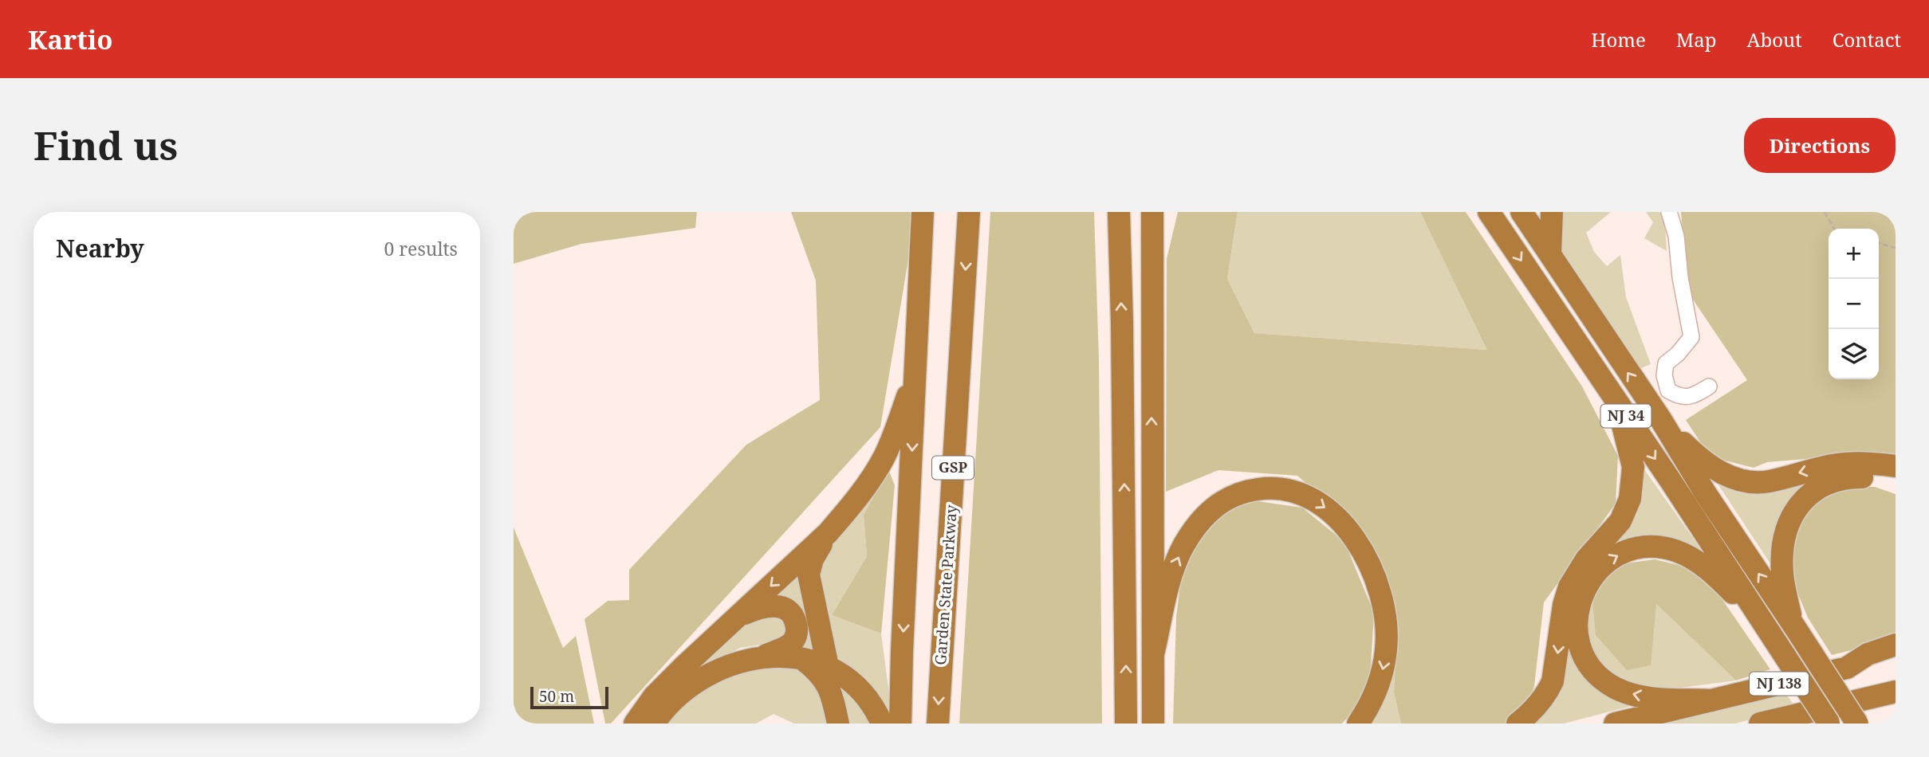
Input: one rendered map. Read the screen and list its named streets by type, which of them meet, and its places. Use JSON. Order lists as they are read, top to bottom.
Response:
{
  "streets": {
    "highway": [
      "NJ 34",
      "GSP",
      "Garden State Parkway",
      "NJ 138"
    ]
  },
  "scale_bar": "50 m",
  "page": {
    "header": "Kartio",
    "nav": [
      "Home",
      "Map",
      "About",
      "Contact"
    ],
    "buttons": "Directions",
    "title": "Find us",
    "heading": ["Nearby", "0 results"],
    "map_buttons": ["+", "−"],
    "scale": "50 m"
  }
}
